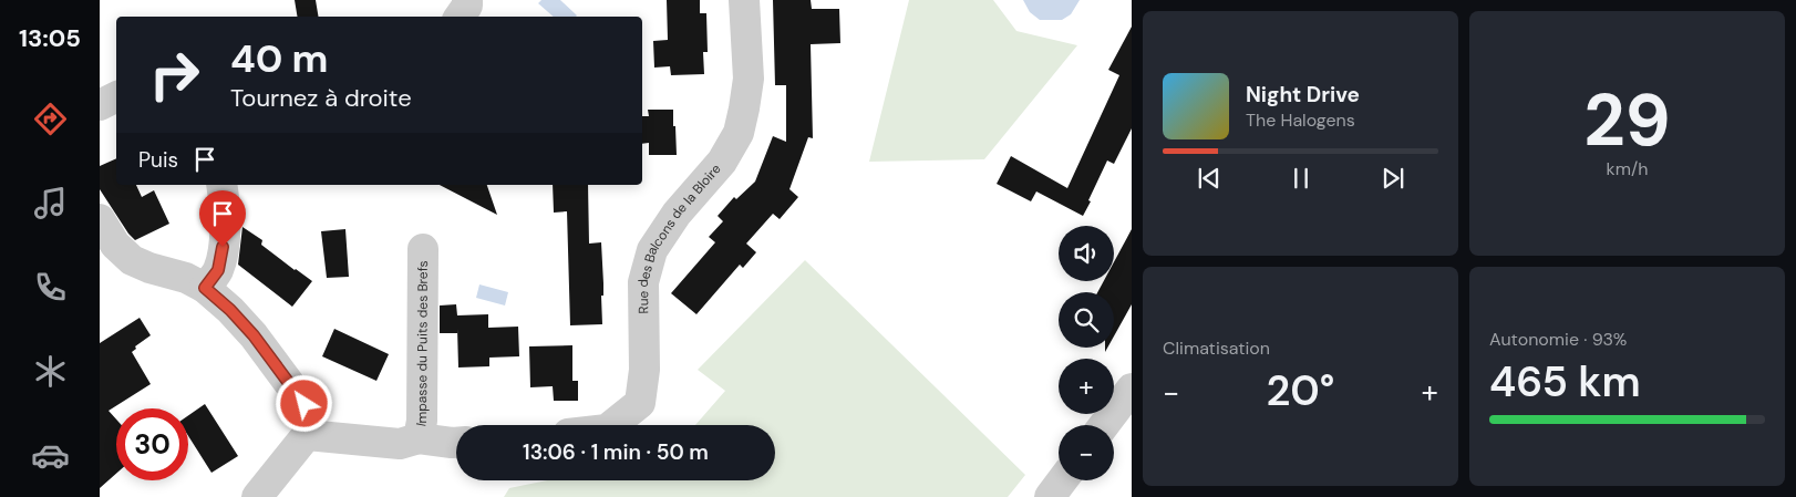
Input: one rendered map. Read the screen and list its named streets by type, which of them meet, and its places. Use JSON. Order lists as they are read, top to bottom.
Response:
{
  "streets": {
    "street": ["Rue des Balcons de la Bloire", "Impasse du Puits des Brefs"]
  },
  "page": {
    "tabs": "13:05",
    "tile": [
      ["29", "km/h"],
      "Climatisation",
      ["Autonomie · 93%", "465 km"]
    ],
    "turn": ["40 m", "Tournez à droite"],
    "song": ["Night Drive", "The Halogens"],
    "then": "Puis",
    "map_buttons": ["+", "−"],
    "heat": ["−", "20°", "+"],
    "limit": "30",
    "trip": "13:06 · 1 min · 50 m"
  }
}
